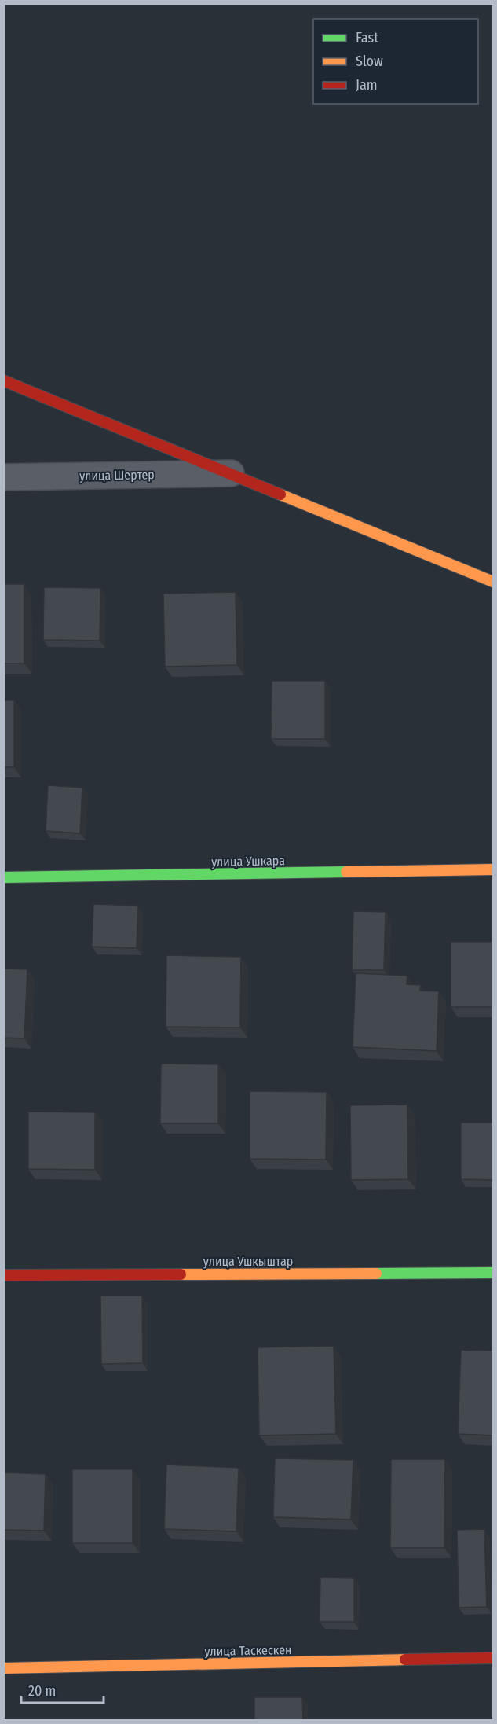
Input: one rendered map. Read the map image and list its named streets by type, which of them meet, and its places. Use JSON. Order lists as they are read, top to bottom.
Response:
{
  "streets": {
    "street": [
      "улица Шертер",
      "улица Ушкара",
      "улица Ушкыштар",
      "улица Таскескен"
    ]
  },
  "legend": ["Fast", "Slow", "Jam"],
  "scale_bar": "20 m"
}
